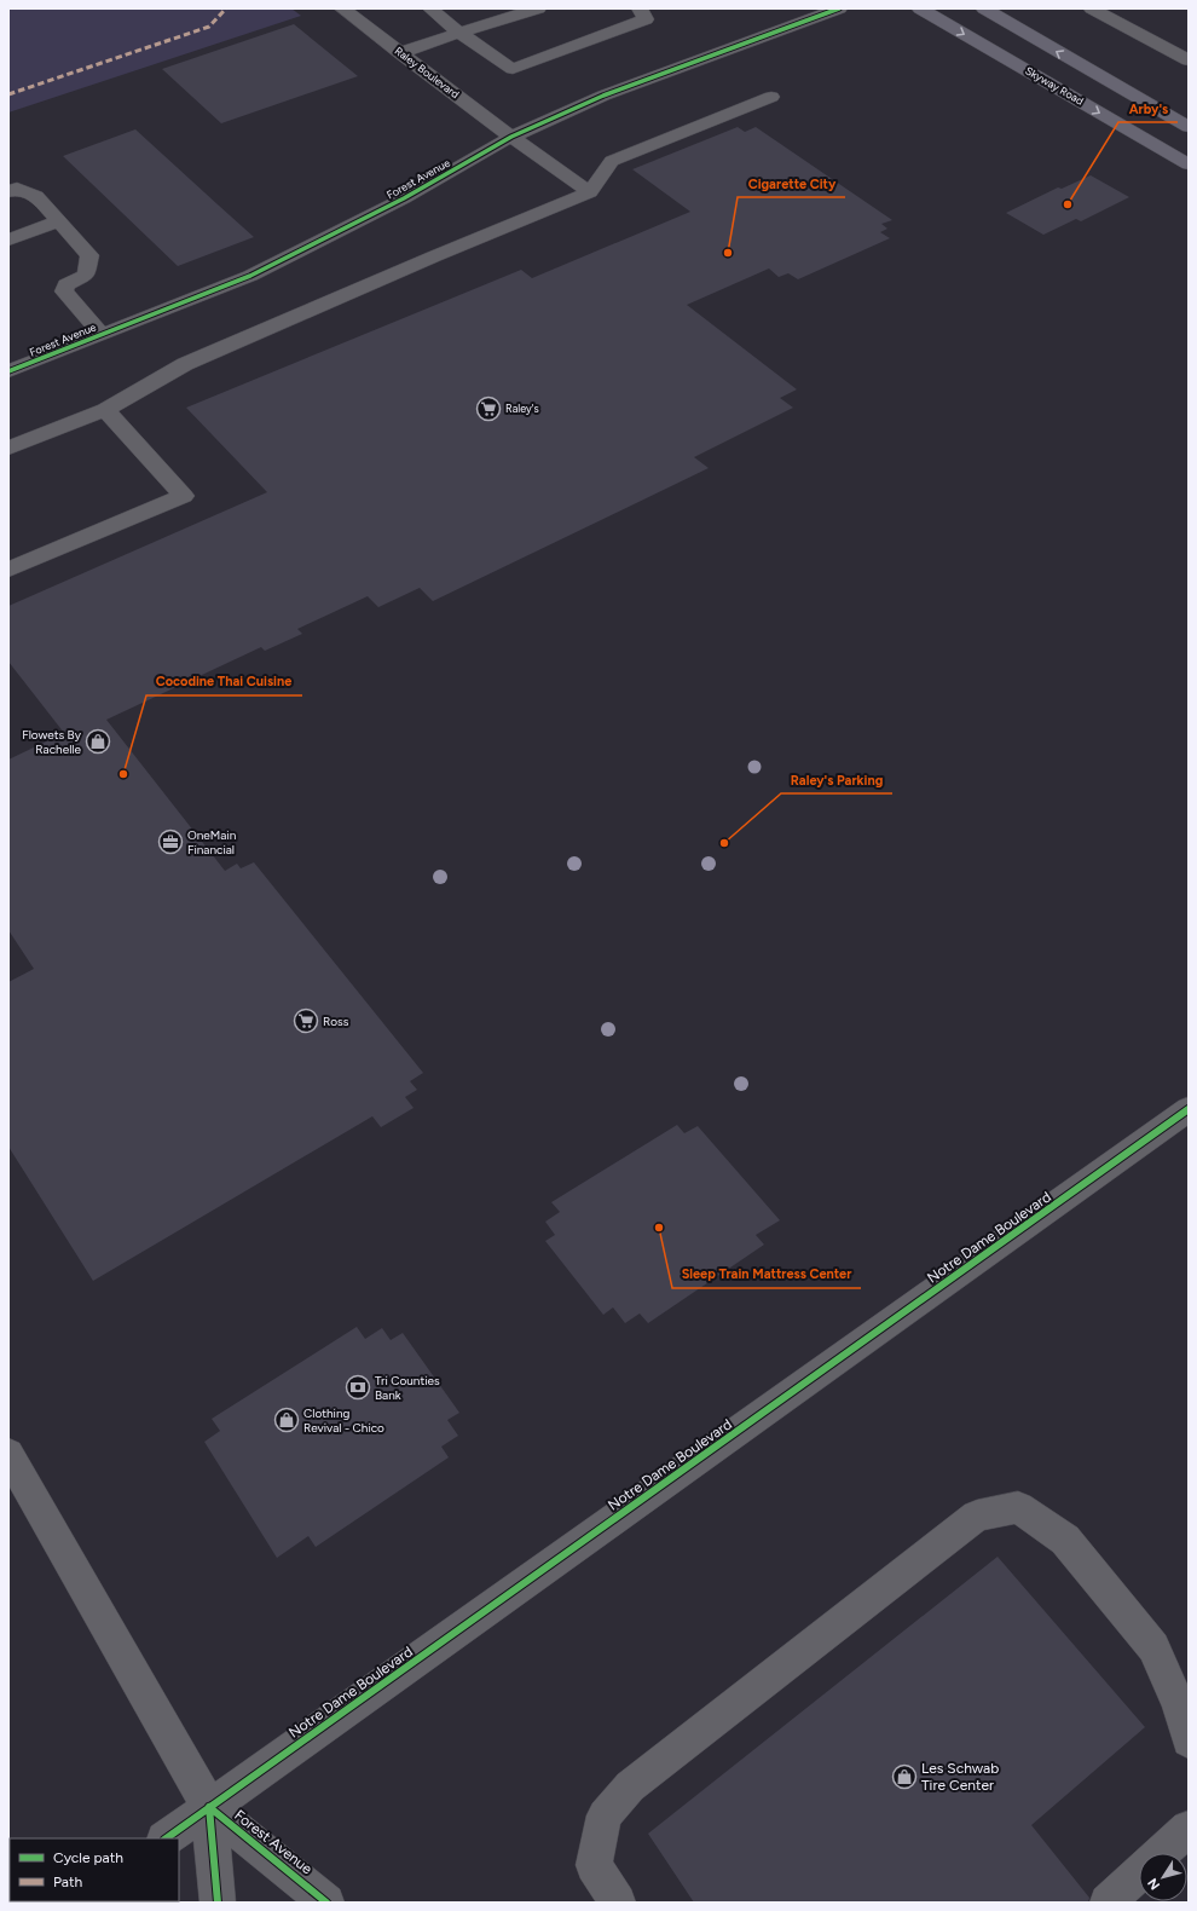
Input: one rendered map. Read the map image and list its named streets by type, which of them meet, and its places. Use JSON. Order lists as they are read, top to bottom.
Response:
{
  "streets": {
    "main road": ["Skyway Road"],
    "street": ["Raley Boulevard", "Forest Avenue", "Notre Dame Boulevard"]
  },
  "crossings": [
    ["Raley Boulevard", "Forest Avenue"],
    ["Forest Avenue", "Notre Dame Boulevard"]
  ],
  "places": {
    "other": [
      "Arby's",
      "Cigarette City",
      "Cocodine Thai Cuisine",
      "Raley's Parking",
      "Sleep Train Mattress Center"
    ],
    "supermarket": ["Raley's", "Ross"],
    "shop": ["Flowets By Rachelle", "Clothing Revival - Chico", "Les Schwab Tire Center"],
    "office": ["OneMain Financial"],
    "bank": ["Tri Counties Bank"]
  },
  "legend": ["Cycle path", "Path"],
  "north": "bottom left"
}
